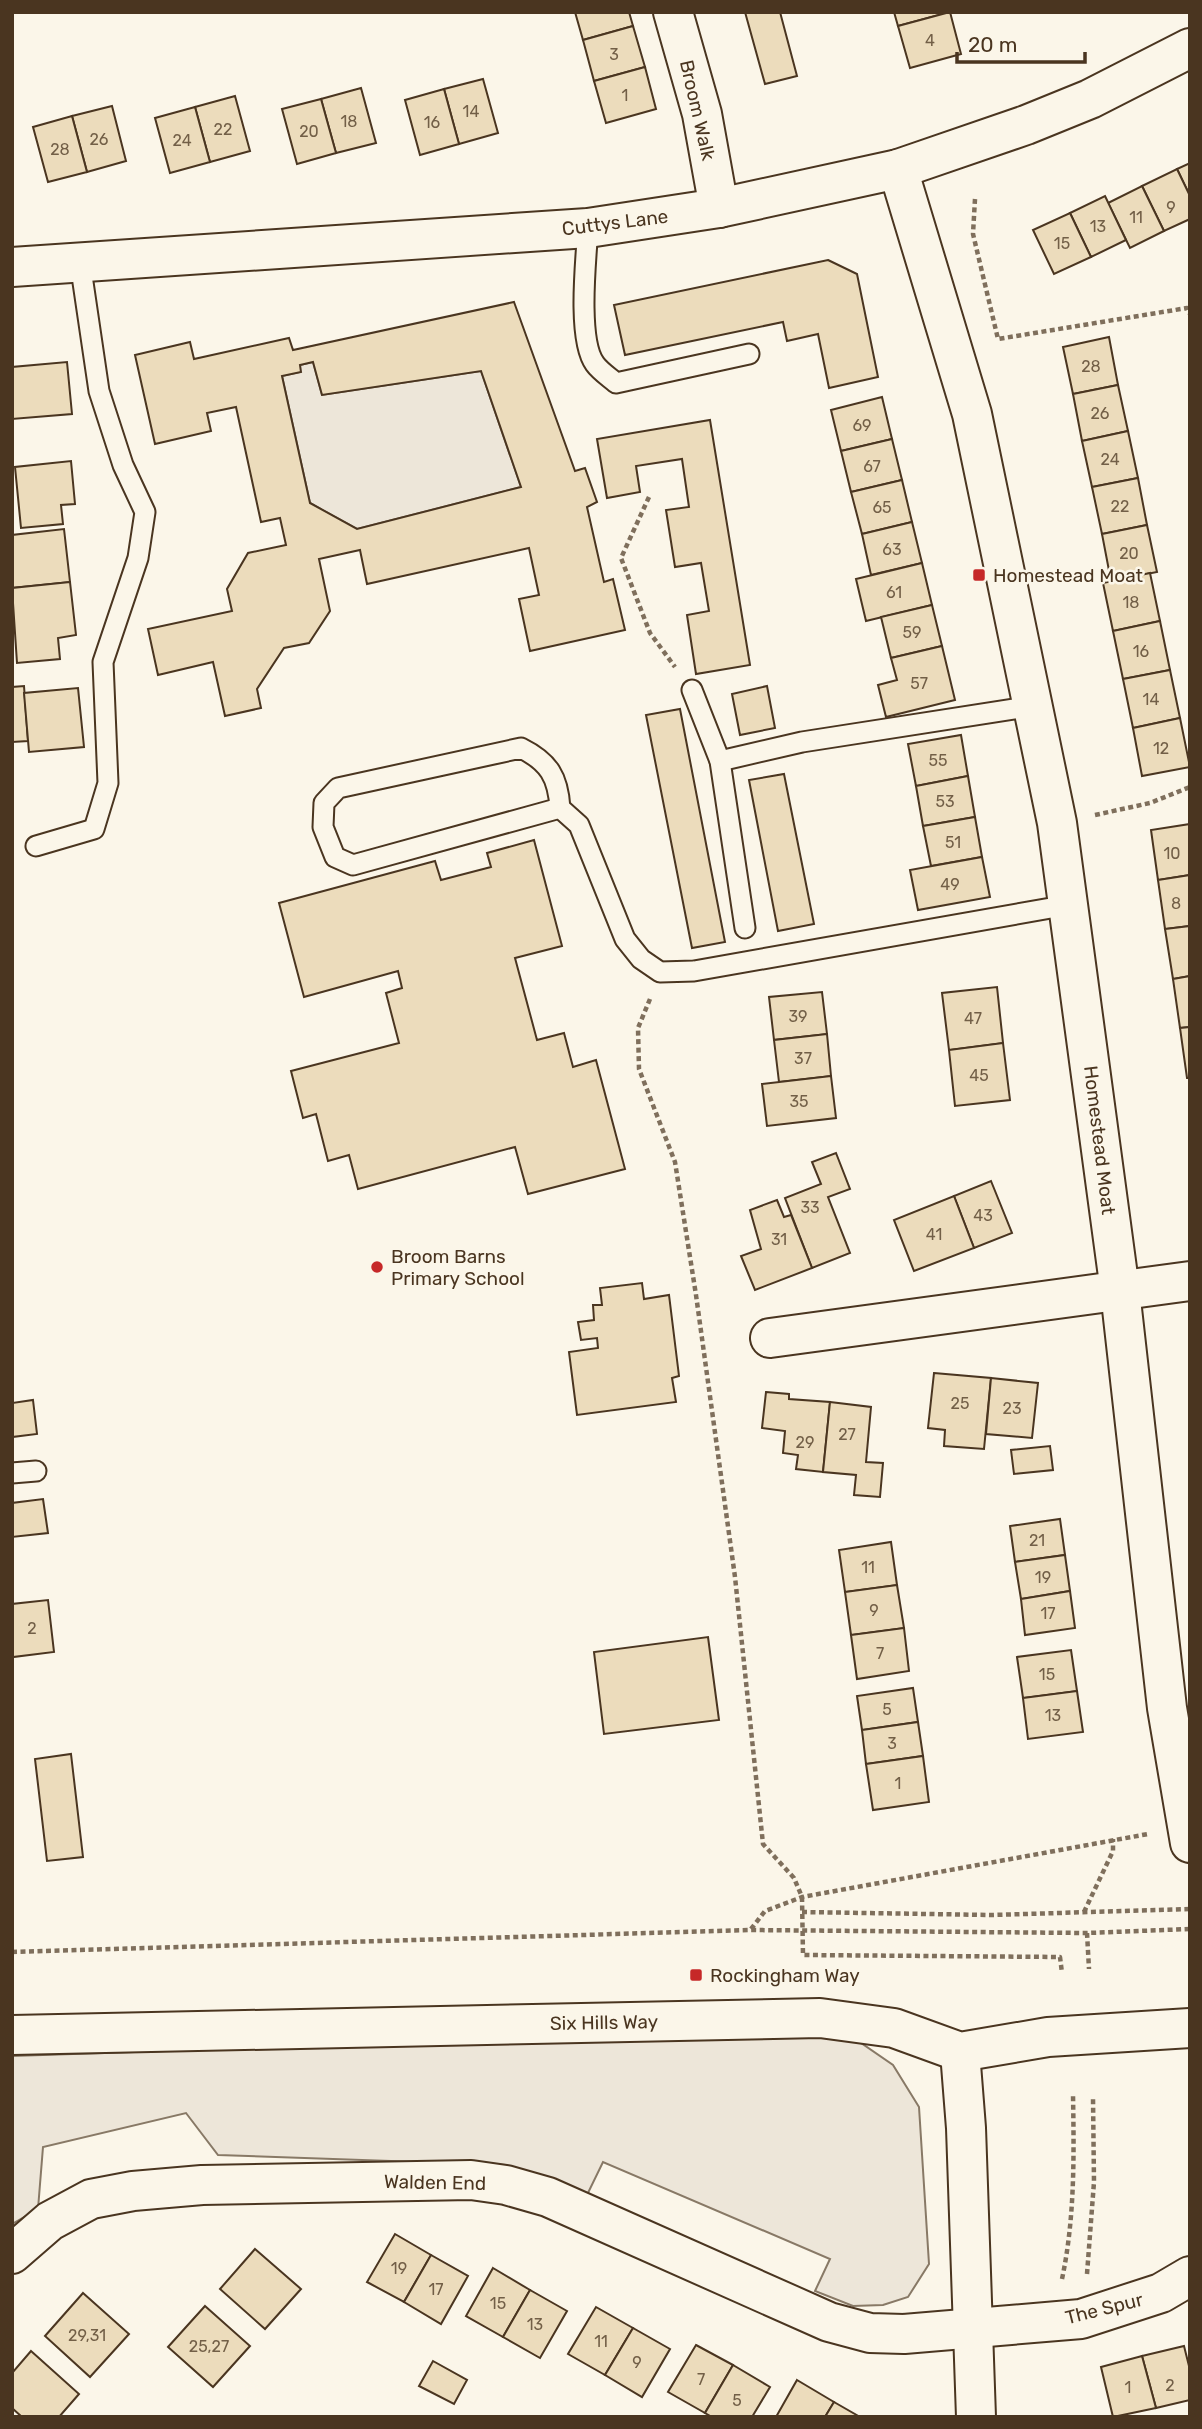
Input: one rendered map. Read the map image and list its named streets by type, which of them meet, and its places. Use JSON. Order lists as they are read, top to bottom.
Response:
{
  "streets": {
    "street": [
      "Broom Walk",
      "Cuttys Lane",
      "Homestead Moat",
      "Six Hills Way",
      "Walden End",
      "The Spur"
    ]
  },
  "crossings": [
    ["Broom Walk", "Cuttys Lane"],
    ["Cuttys Lane", "Homestead Moat"],
    ["Walden End", "The Spur"]
  ],
  "places": {
    "transit": ["Homestead Moat", "Rockingham Way"],
    "other": ["Broom Barns Primary School"]
  },
  "house_numbers": [
    "4",
    "3",
    "1",
    "14",
    "18",
    "16",
    "22",
    "20",
    "26",
    "24",
    "28",
    "9",
    "11",
    "13",
    "15",
    "28",
    "26",
    "69",
    "24",
    "67",
    "22",
    "65",
    "63",
    "20",
    "61",
    "18",
    "59",
    "16",
    "57",
    "14",
    "12",
    "55",
    "53",
    "51",
    "10",
    "49",
    "8",
    "39",
    "47",
    "37",
    "45",
    "35",
    "33",
    "43",
    "41",
    "31",
    "25",
    "23",
    "27",
    "29",
    "21",
    "11",
    "19",
    "9",
    "17",
    "2",
    "7",
    "15",
    "5",
    "13",
    "3",
    "1",
    "19",
    "17",
    "15",
    "13",
    "29,31",
    "11",
    "25,27",
    "9",
    "7",
    "2",
    "1",
    "5"
  ],
  "scale_bar": "20 m"
}
